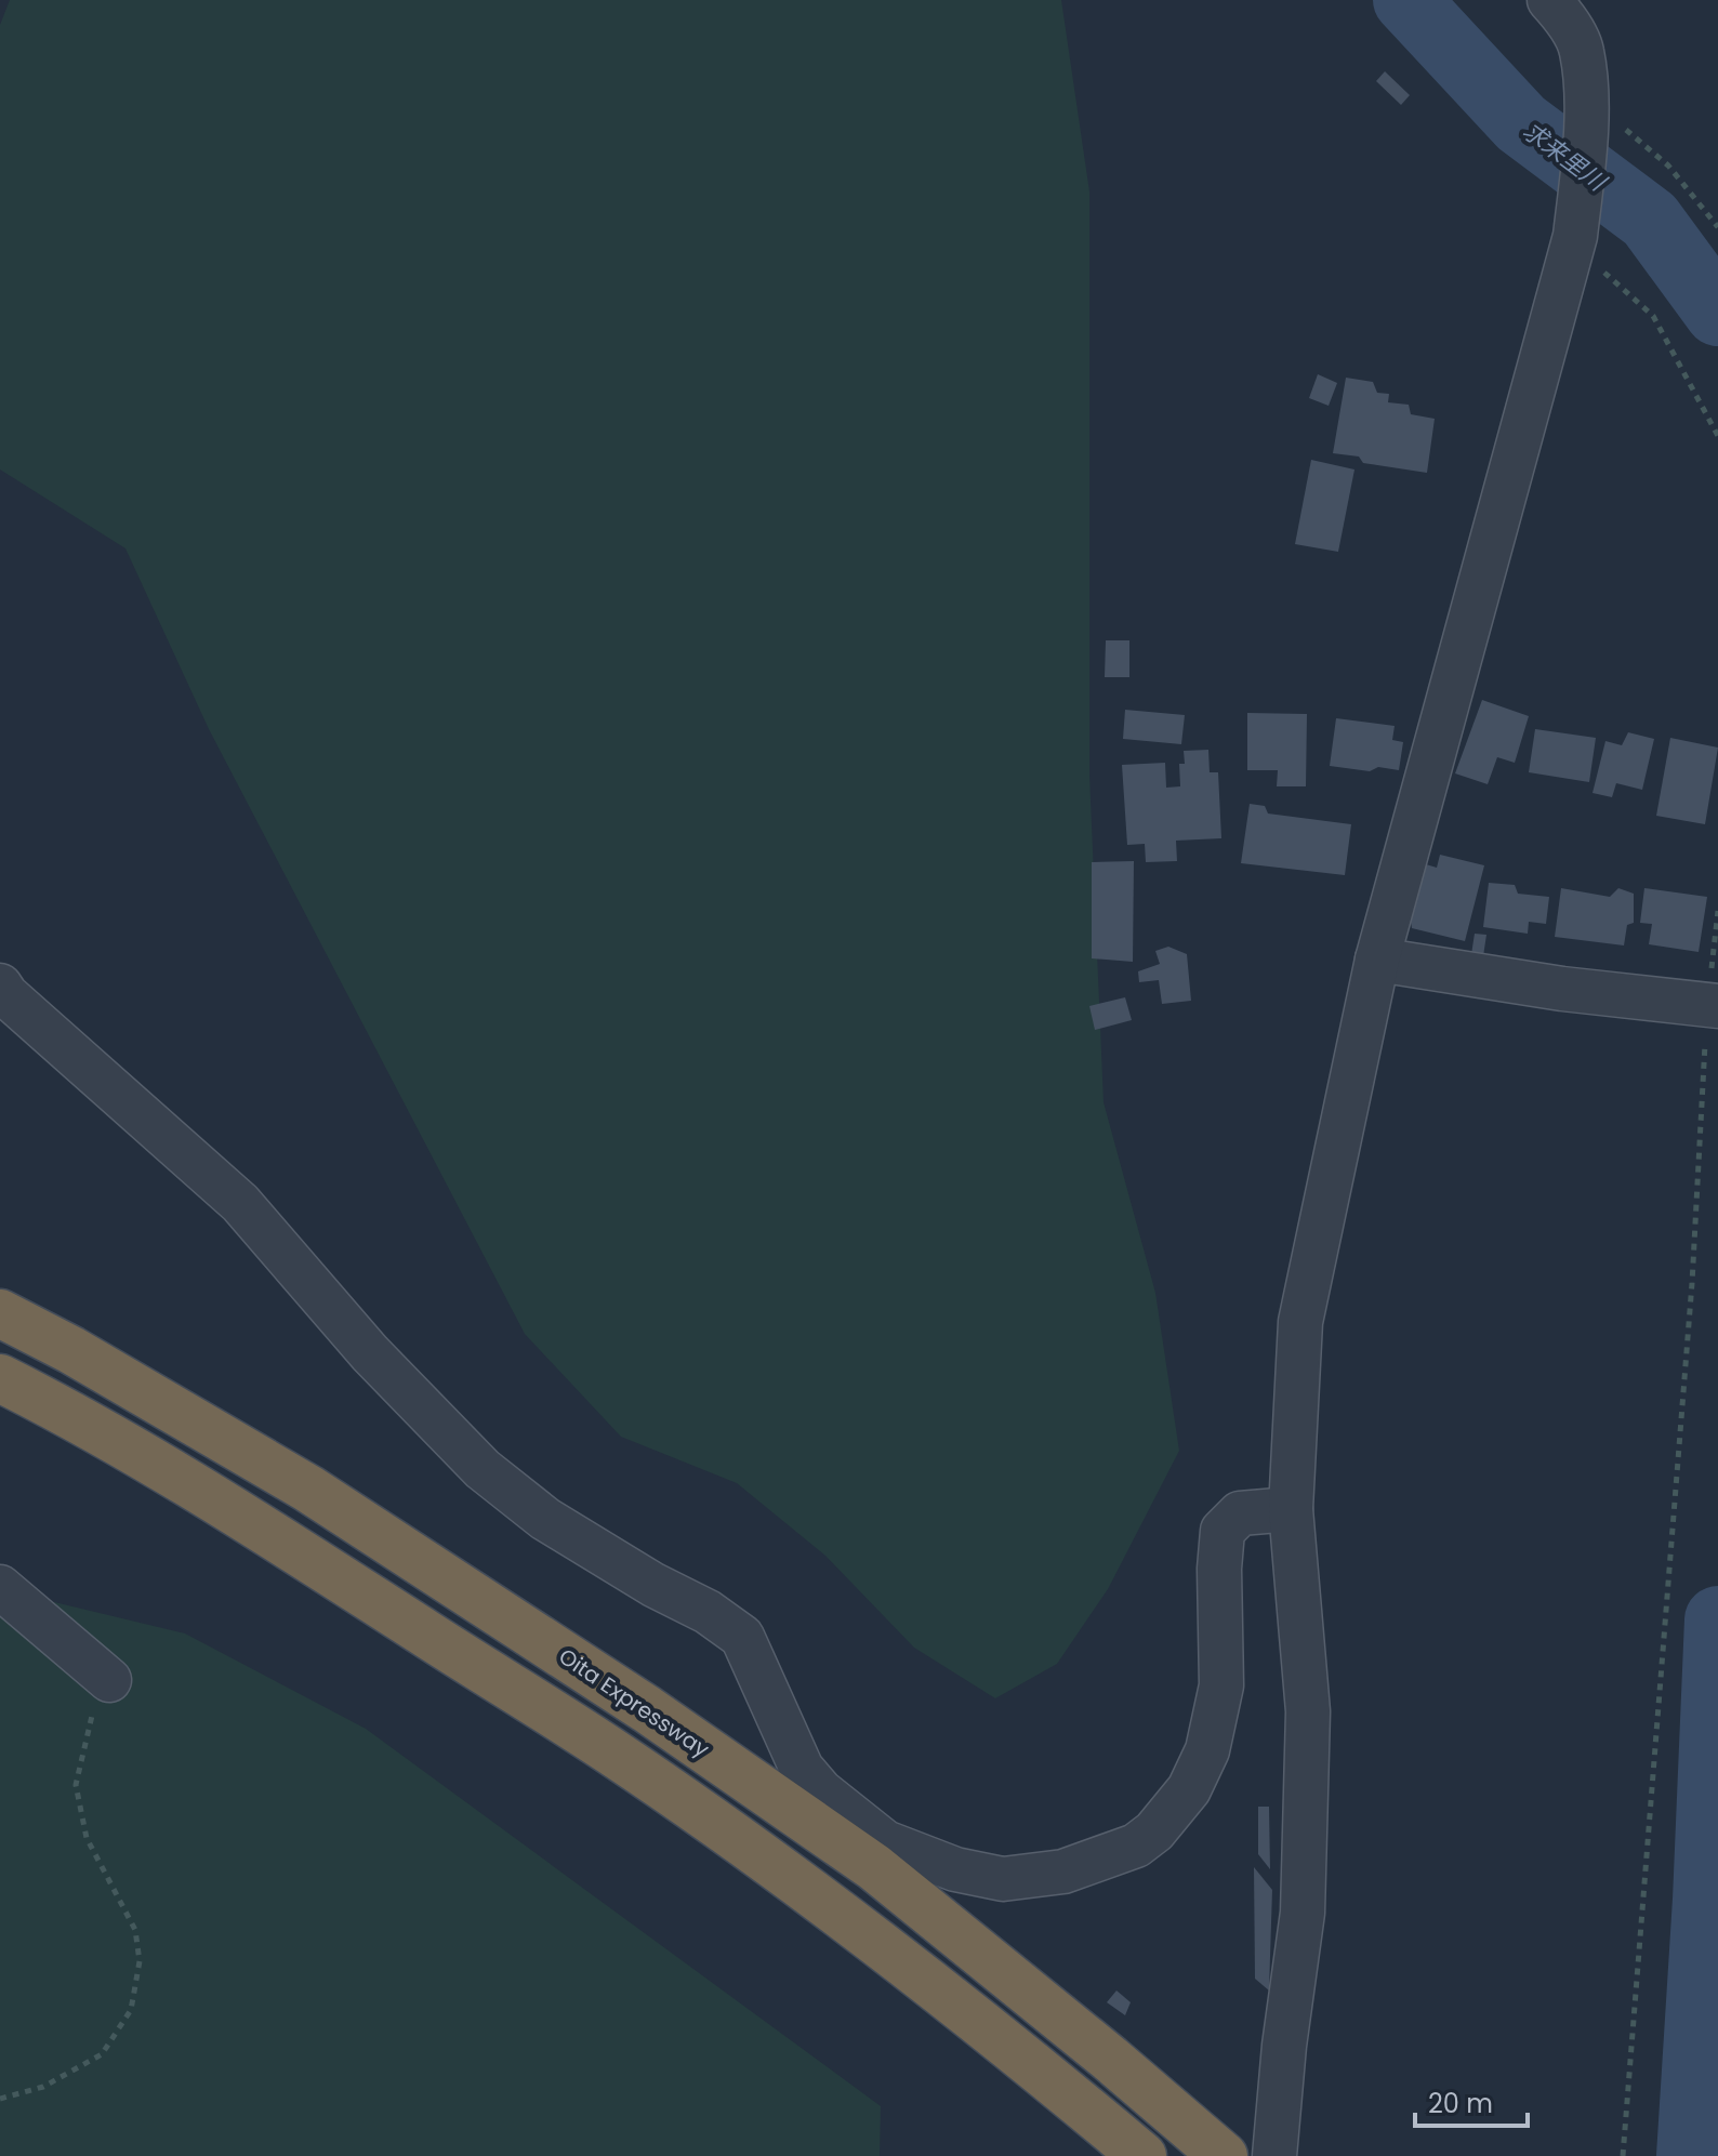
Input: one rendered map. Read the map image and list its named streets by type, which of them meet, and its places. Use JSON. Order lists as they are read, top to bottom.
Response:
{
  "streets": {
    "highway": ["Oita Expressway"]
  },
  "water": ["求来里川"],
  "scale_bar": "20 m"
}
